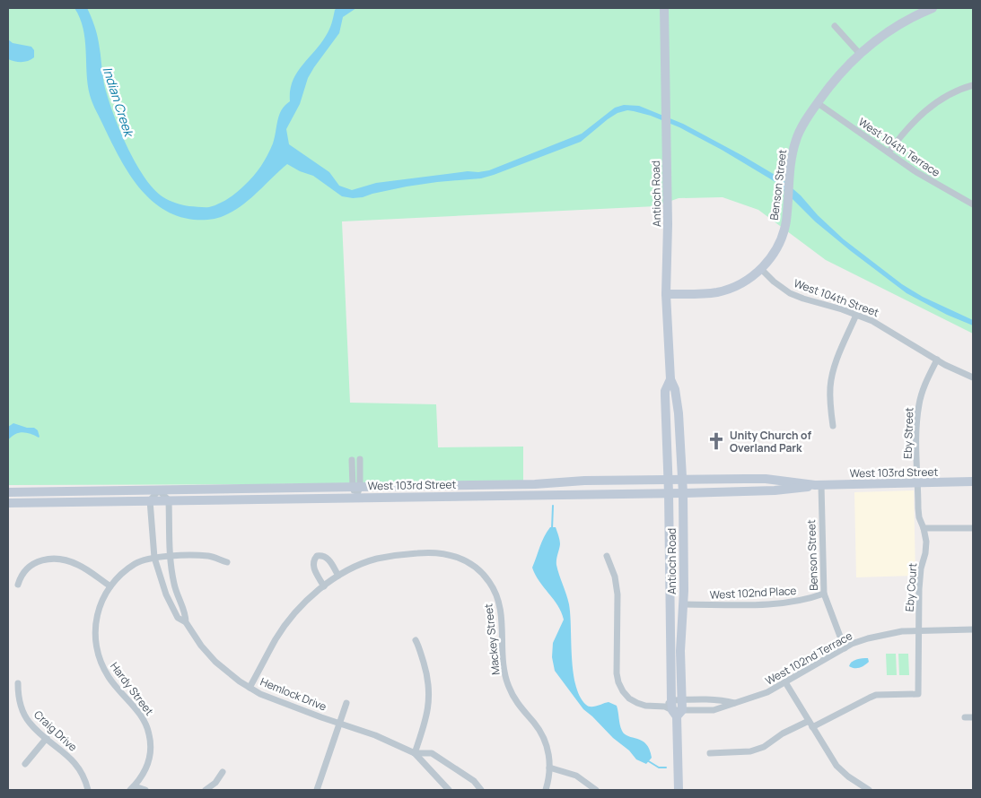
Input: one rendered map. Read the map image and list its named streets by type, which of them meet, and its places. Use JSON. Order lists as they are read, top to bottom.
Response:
{
  "streets": {
    "main road": ["Benson Street", "Antioch Road", "West 103rd Street"],
    "street": [
      "West 104th Terrace",
      "West 104th Street",
      "Eby Street",
      "Eby Court",
      "West 102nd Place",
      "Mackey Street",
      "West 102nd Terrace",
      "Hardy Street",
      "Hemlock Drive",
      "Craig Drive"
    ]
  },
  "crossings": [
    ["West 104th Terrace", "Benson Street"],
    ["Benson Street", "West 104th Street"],
    ["Benson Street", "West 103rd Street"],
    ["Benson Street", "West 102nd Place"],
    ["Benson Street", "West 102nd Terrace"],
    ["Antioch Road", "West 103rd Street"],
    ["Antioch Road", "West 102nd Place"],
    ["Antioch Road", "West 102nd Terrace"],
    ["West 104th Street", "Eby Street"],
    ["Eby Street", "West 103rd Street"],
    ["Eby Street", "Eby Court"],
    ["West 103rd Street", "Eby Court"],
    ["West 103rd Street", "Hemlock Drive"],
    ["Eby Court", "West 102nd Terrace"],
    ["Mackey Street", "Hemlock Drive"],
    ["Hardy Street", "Hemlock Drive"]
  ],
  "water": ["Indian Creek"],
  "places": {
    "church": ["Unity Church of Overland Park"]
  }
}
